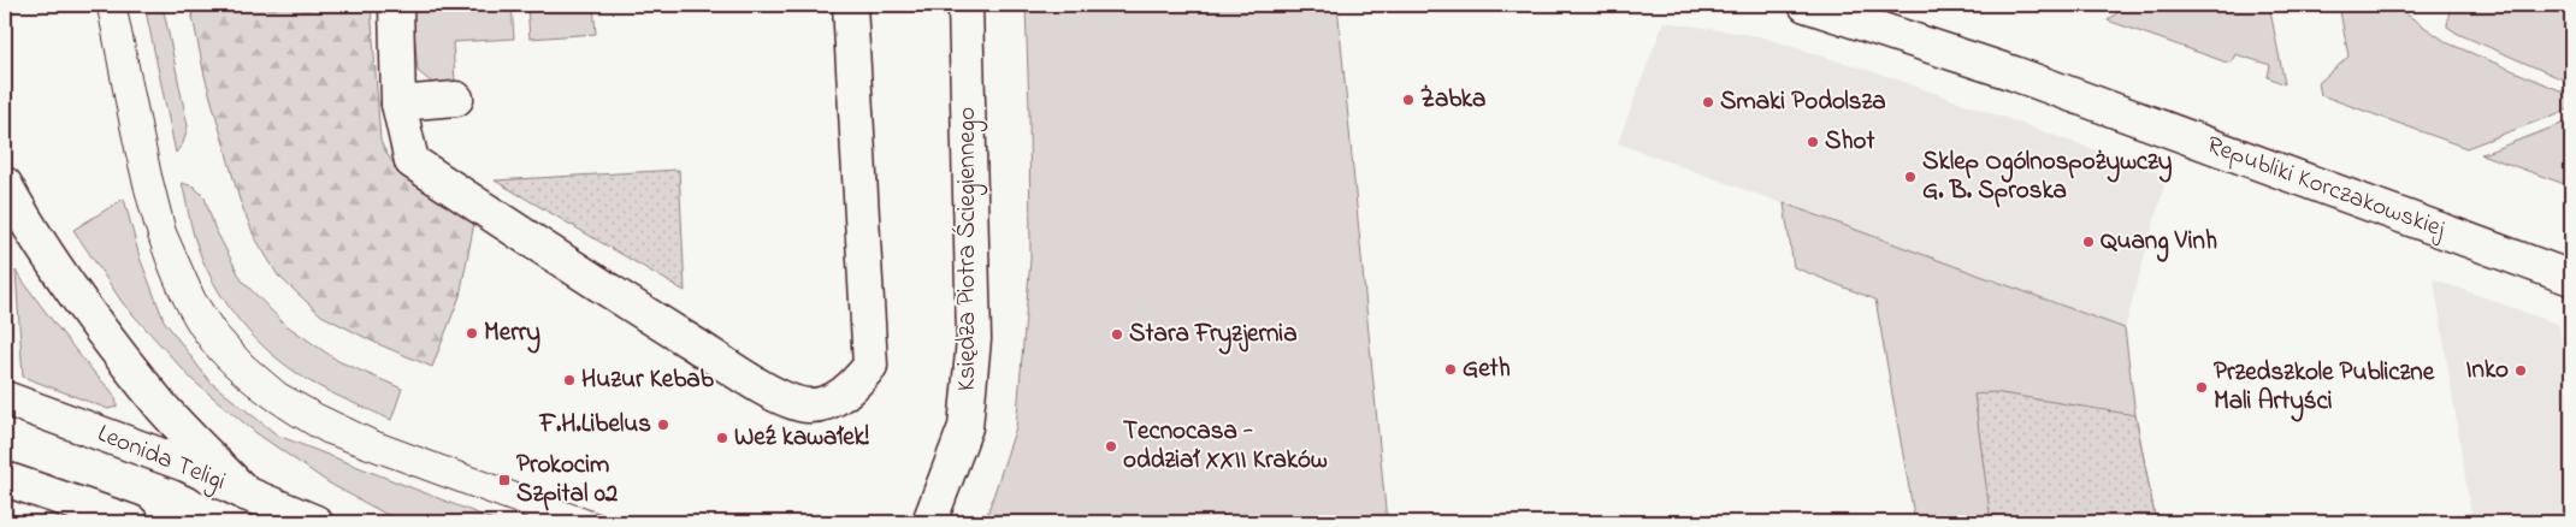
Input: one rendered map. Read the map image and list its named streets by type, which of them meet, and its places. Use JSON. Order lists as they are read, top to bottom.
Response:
{
  "streets": {
    "street": ["Republiki Korczakowskiej", "Księdza Piotra Ściegiennego", "Leonida Teligi"]
  },
  "places": {
    "other": [
      "Żabka",
      "Smaki Podolsza",
      "Shot",
      "Sklep Ogólnospożywczy G. B. Sproska",
      "Quang Vinh",
      "Merry",
      "Stara Fryzjernia",
      "Geth",
      "Inko",
      "Huzur Kebab",
      "Przedszkole Publiczne Mali Artyści",
      "F.H.Libelus",
      "Weź kawałek!",
      "Tecnocasa - oddział XXII Kraków"
    ],
    "transit": ["Prokocim Szpital 02"]
  }
}
